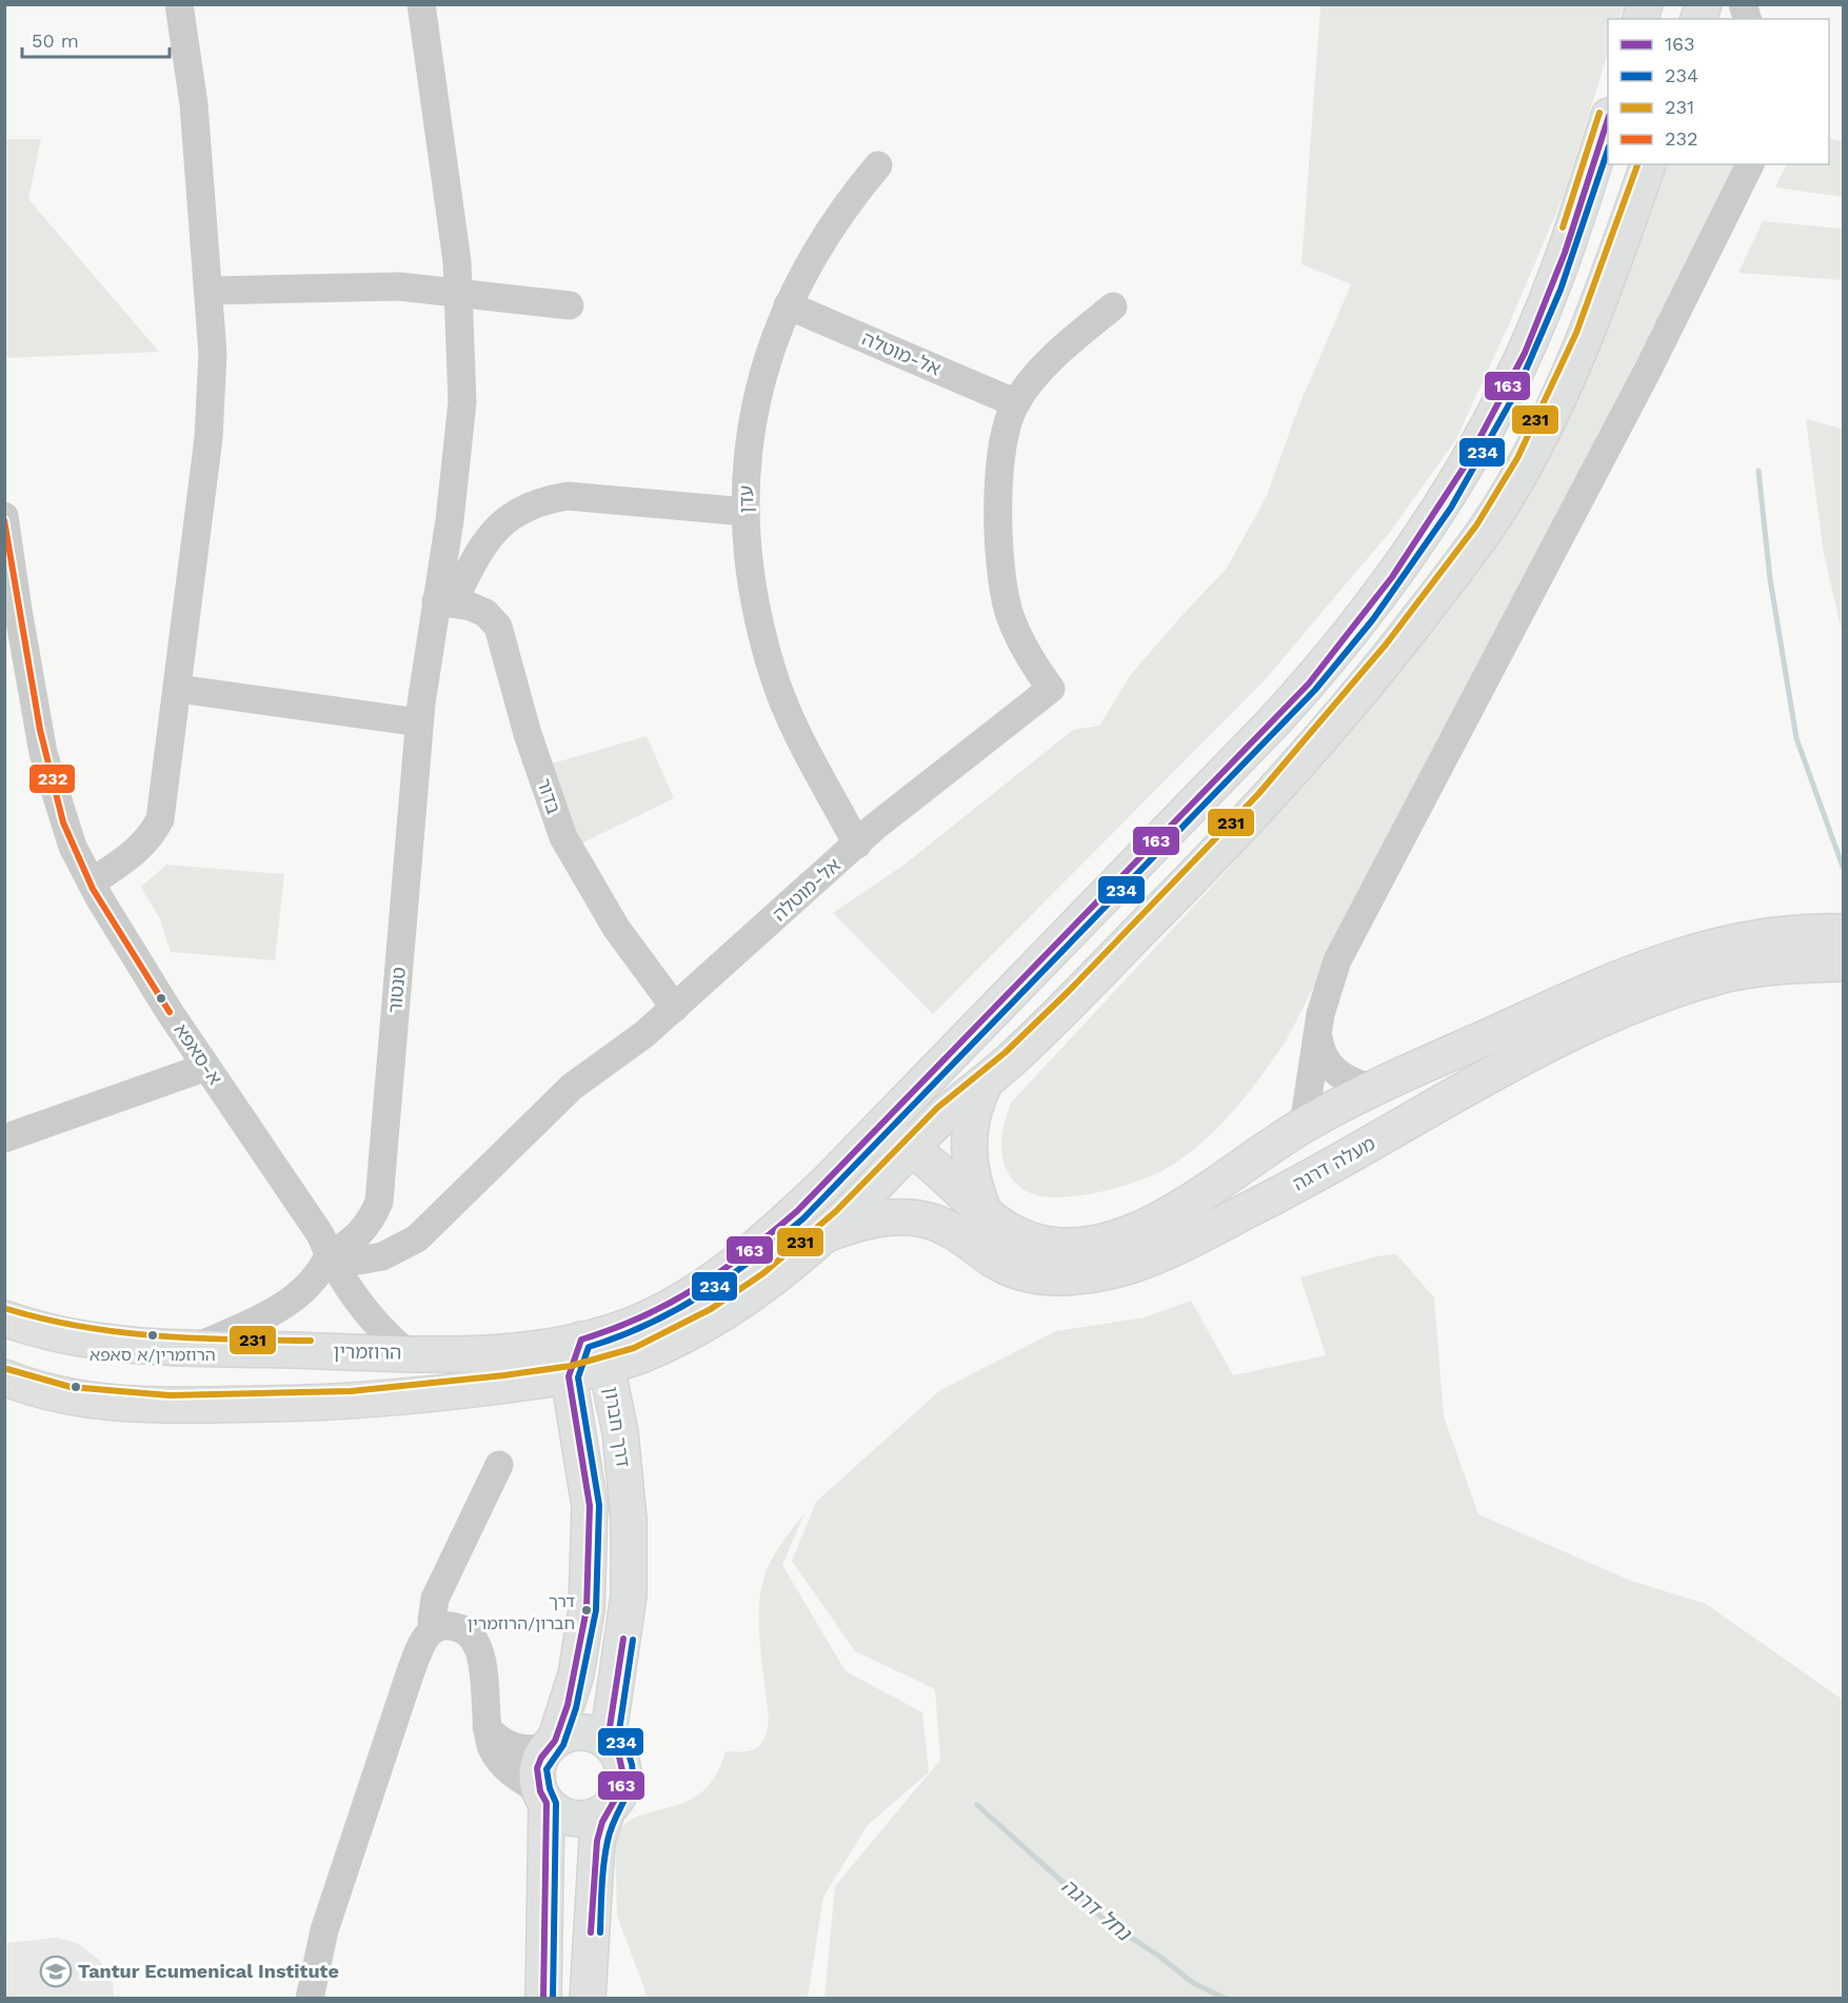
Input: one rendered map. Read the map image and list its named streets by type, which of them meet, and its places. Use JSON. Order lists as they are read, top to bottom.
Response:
{
  "streets": {
    "main road": ["מעלה דרגה", "הרוזמרין", "דרך חברון"],
    "street": [
      "אל-מוטלה",
      "עדן",
      "בדור",
      "טנטור",
      "א-סאפא"
    ]
  },
  "crossings": [
    ["אל-מוטלה", "עדן"],
    ["אל-מוטלה", "בדור"],
    ["אל-מוטלה", "טנטור"],
    ["אל-מוטלה", "א-סאפא"],
    ["בדור", "טנטור"],
    ["טנטור", "א-סאפא"],
    ["א-סאפא", "הרוזמרין"],
    ["הרוזמרין", "דרך חברון"]
  ],
  "water": ["נחל דרגה"],
  "places": {
    "other": ["הרוזמרין/א סאפא", "דרך חברון/הרוזמרין"],
    "school or university": ["Tantur Ecumenical Institute"]
  },
  "lines": [
    "transit line 231",
    "transit line 163",
    "transit line 234",
    "transit line 232"
  ],
  "legend": [
    "163",
    "234",
    "231",
    "232"
  ],
  "scale_bar": "50 m"
}
